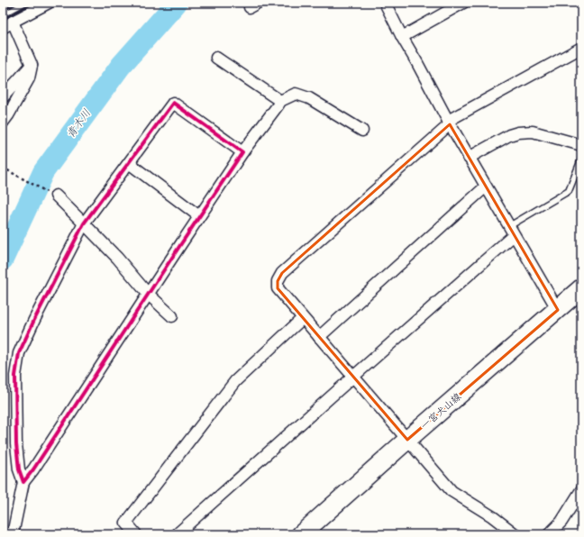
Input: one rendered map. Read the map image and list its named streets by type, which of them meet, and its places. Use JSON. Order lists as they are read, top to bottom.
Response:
{
  "streets": {
    "main road": ["一宮犬山線"]
  },
  "water": ["青木川"]
}
